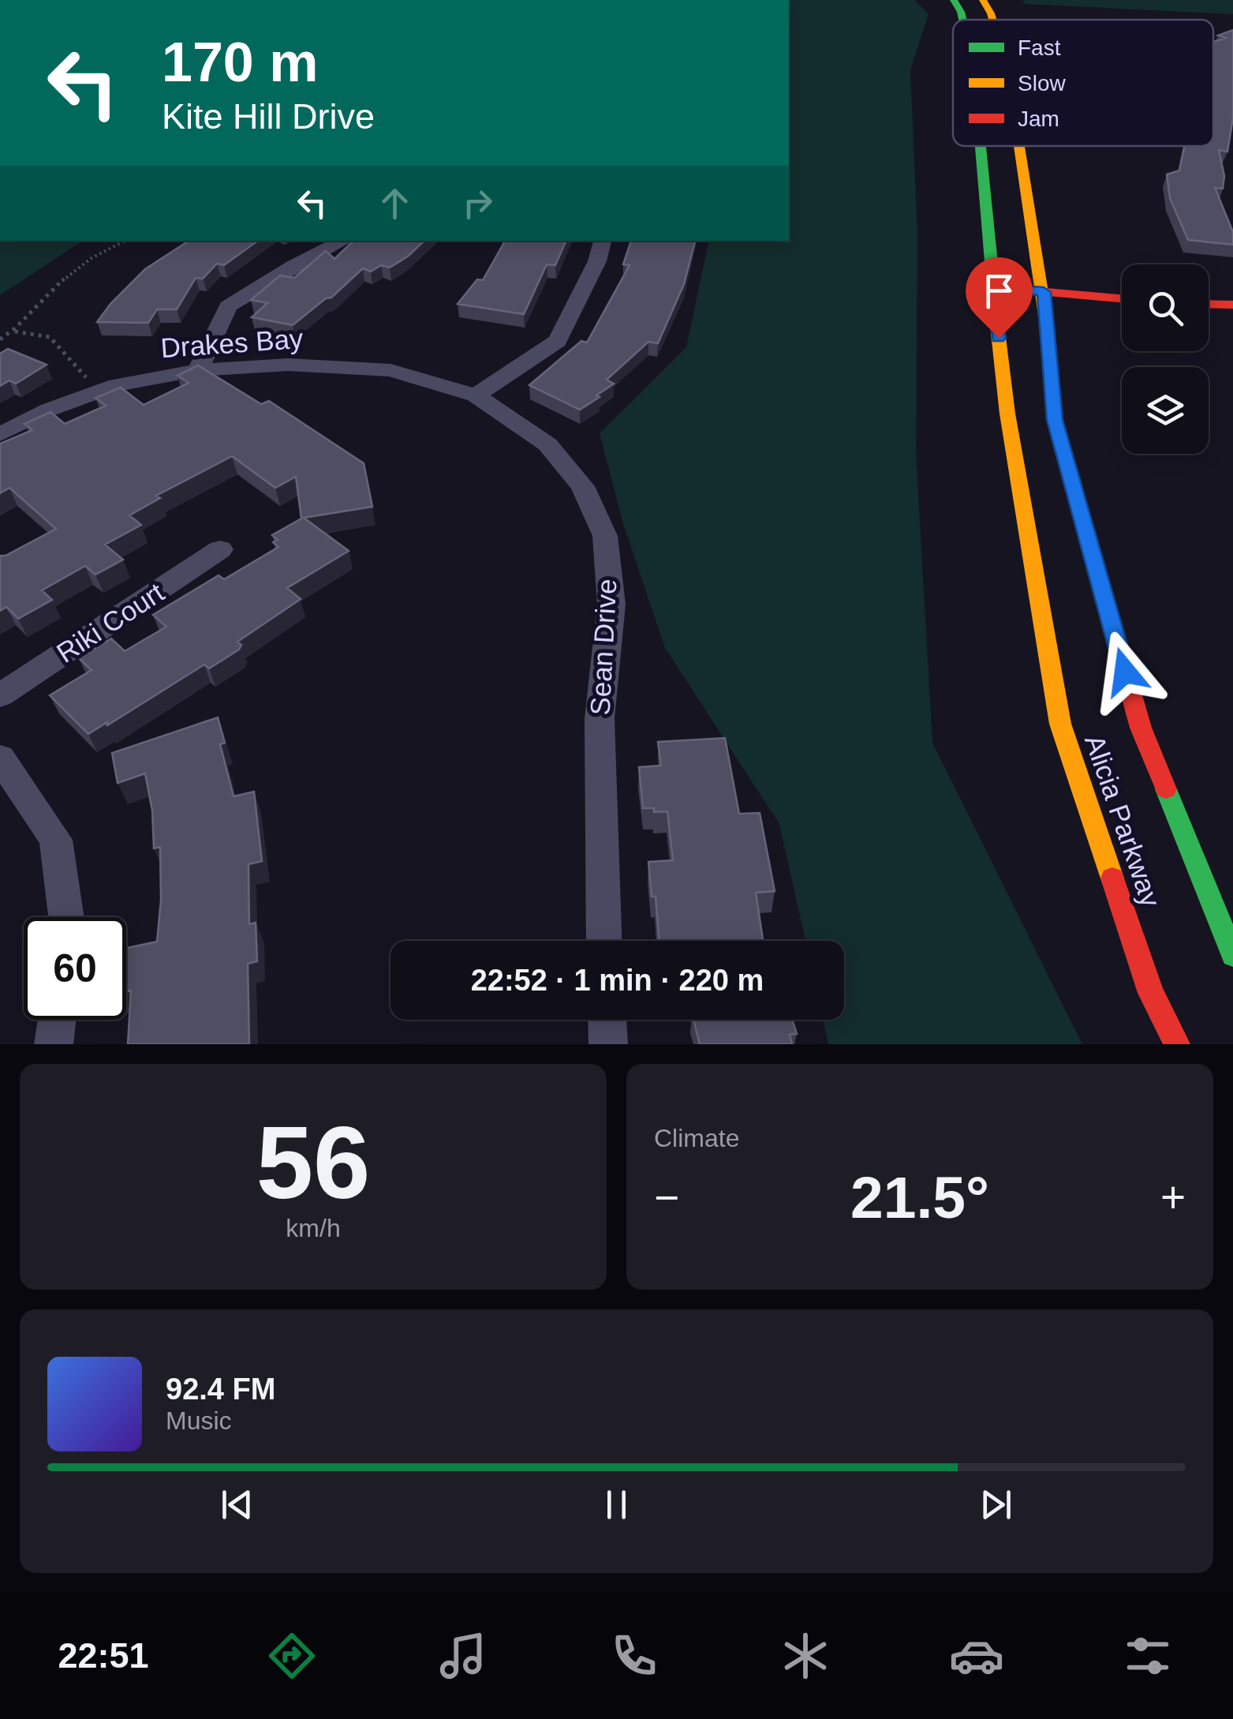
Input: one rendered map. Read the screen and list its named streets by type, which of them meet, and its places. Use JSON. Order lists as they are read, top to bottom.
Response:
{
  "streets": {
    "main road": ["Alicia Parkway"],
    "street": ["Drakes Bay", "Riki Court", "Sean Drive"]
  },
  "crossings": [
    ["Drakes Bay", "Sean Drive"]
  ],
  "legend": ["Fast", "Slow", "Jam"],
  "page": {
    "turn": ["170 m", "Kite Hill Drive"],
    "limit": "60",
    "trip": "22:52 · 1 min · 220 m",
    "tile": [
      ["56", "km/h"],
      "Climate"
    ],
    "heat": ["−", "21.5°", "+"],
    "song": ["92.4 FM", "Music"],
    "tabs": "22:51"
  }
}
